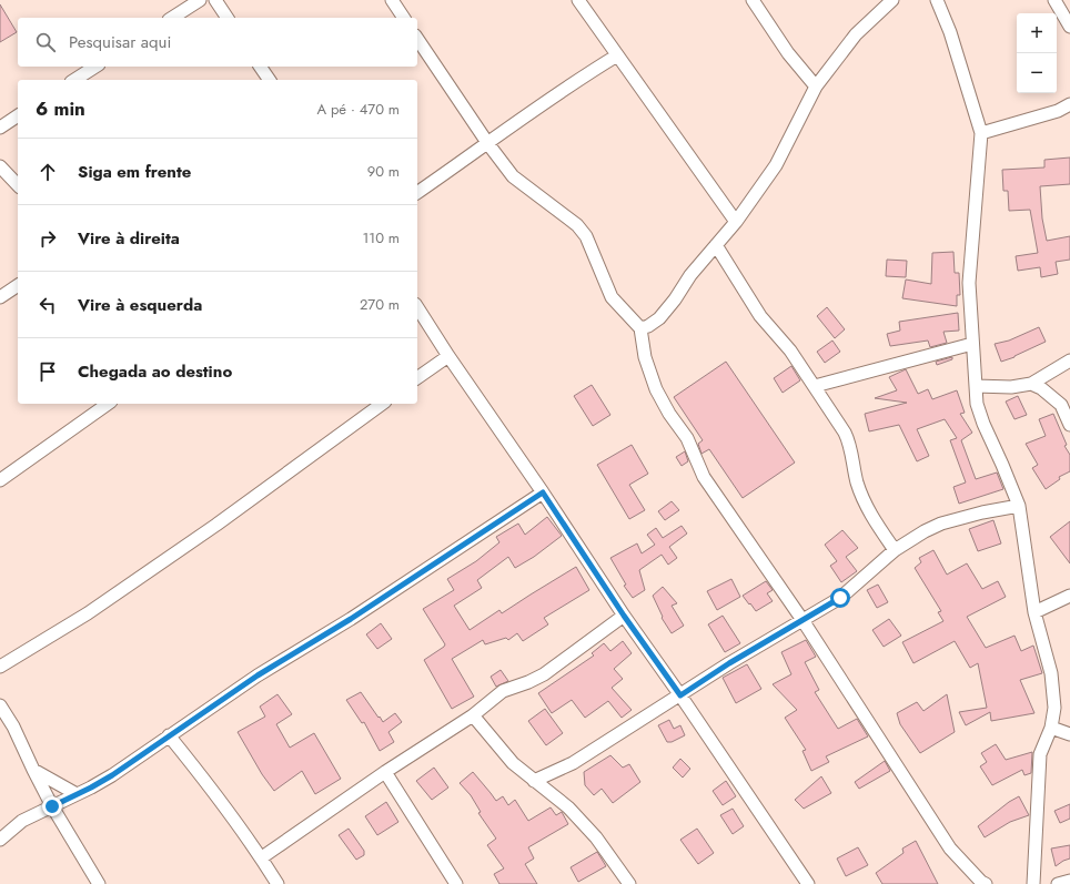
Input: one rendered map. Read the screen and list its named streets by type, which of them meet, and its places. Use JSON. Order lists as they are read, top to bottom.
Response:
{
  "page": {
    "map_buttons": ["+", "−"],
    "search": "Pesquisar aqui",
    "heading": ["6 min", "A pé · 470 m"],
    "list": [
      ["Siga em frente", "90 m"],
      ["Vire à direita", "110 m"],
      ["Vire à esquerda", "270 m"],
      "Chegada ao destino"
    ]
  }
}
